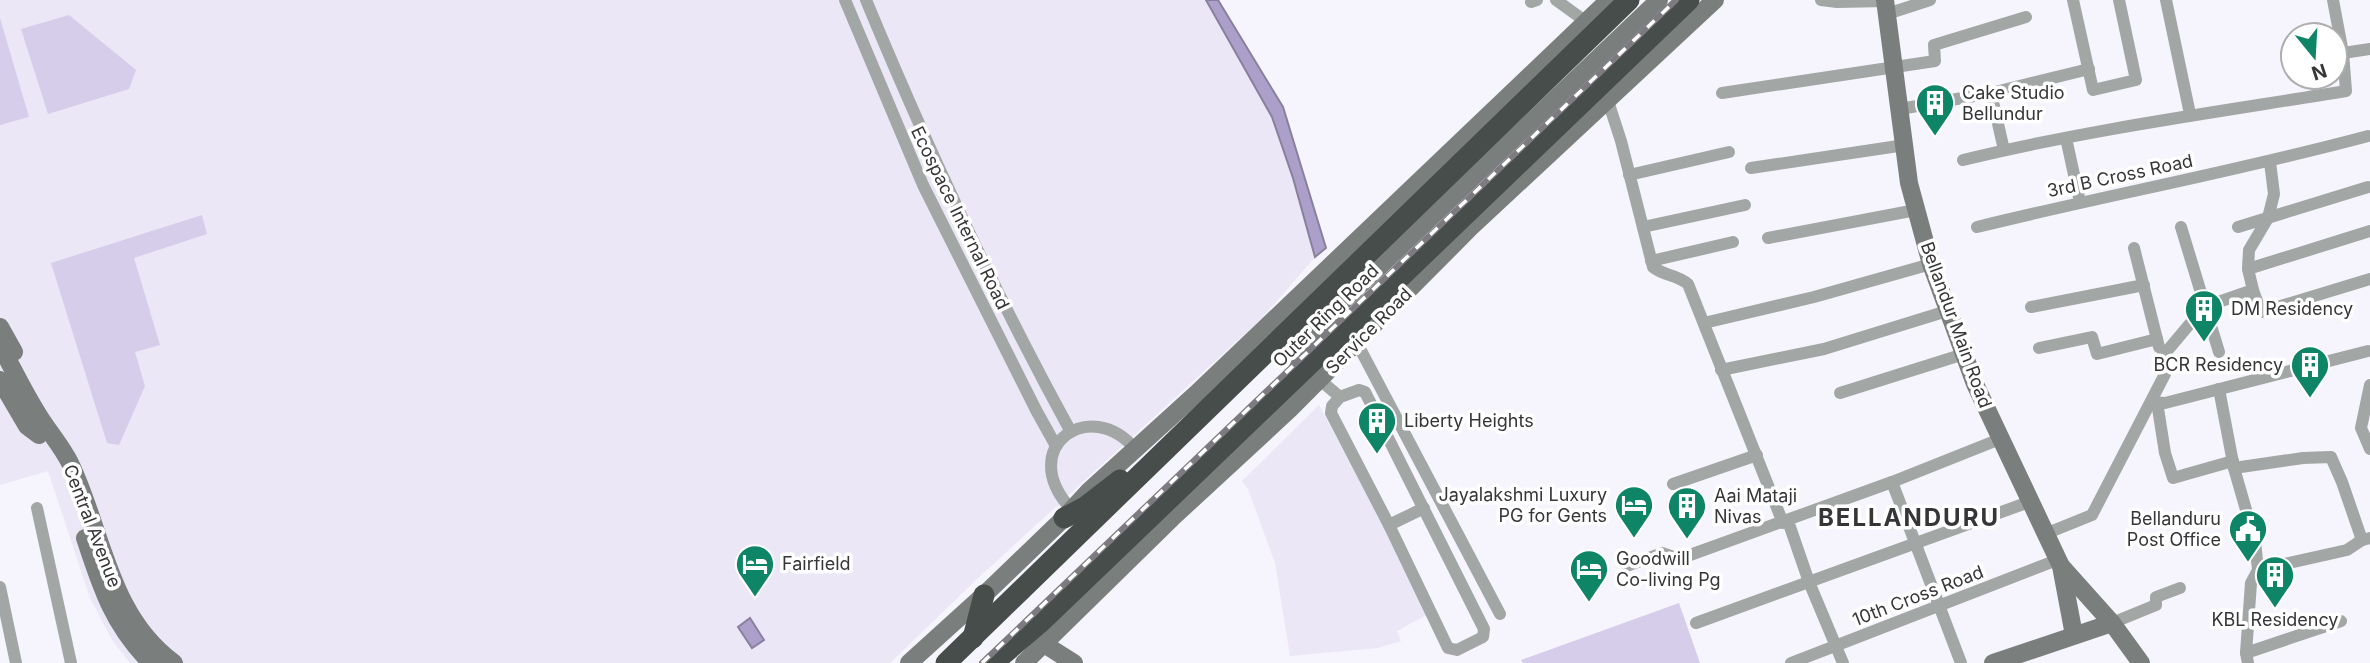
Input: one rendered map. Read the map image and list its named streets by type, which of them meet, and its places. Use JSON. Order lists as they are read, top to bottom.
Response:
{
  "streets": {
    "highway": ["Outer Ring Road"],
    "street": [
      "3rd B Cross Road",
      "Ecospace Internal Road",
      "Bellandur Main Road",
      "Service Road",
      "Central Avenue",
      "10th Cross Road"
    ]
  },
  "crossings": [
    ["Outer Ring Road", "Service Road"],
    ["Bellandur Main Road", "10th Cross Road"]
  ],
  "districts": ["BELLANDURU"],
  "places": {
    "building": [
      "Cake Studio Bellundur",
      "DM Residency",
      "BCR Residency",
      "Liberty Heights",
      "Aai Mataji Nivas",
      "KBL Residency"
    ],
    "hotel": ["Jayalakshmi Luxury PG for Gents", "Fairfield", "Goodwill Co-living Pg"],
    "public building": ["Bellanduru Post Office"]
  },
  "north": "bottom"
}
